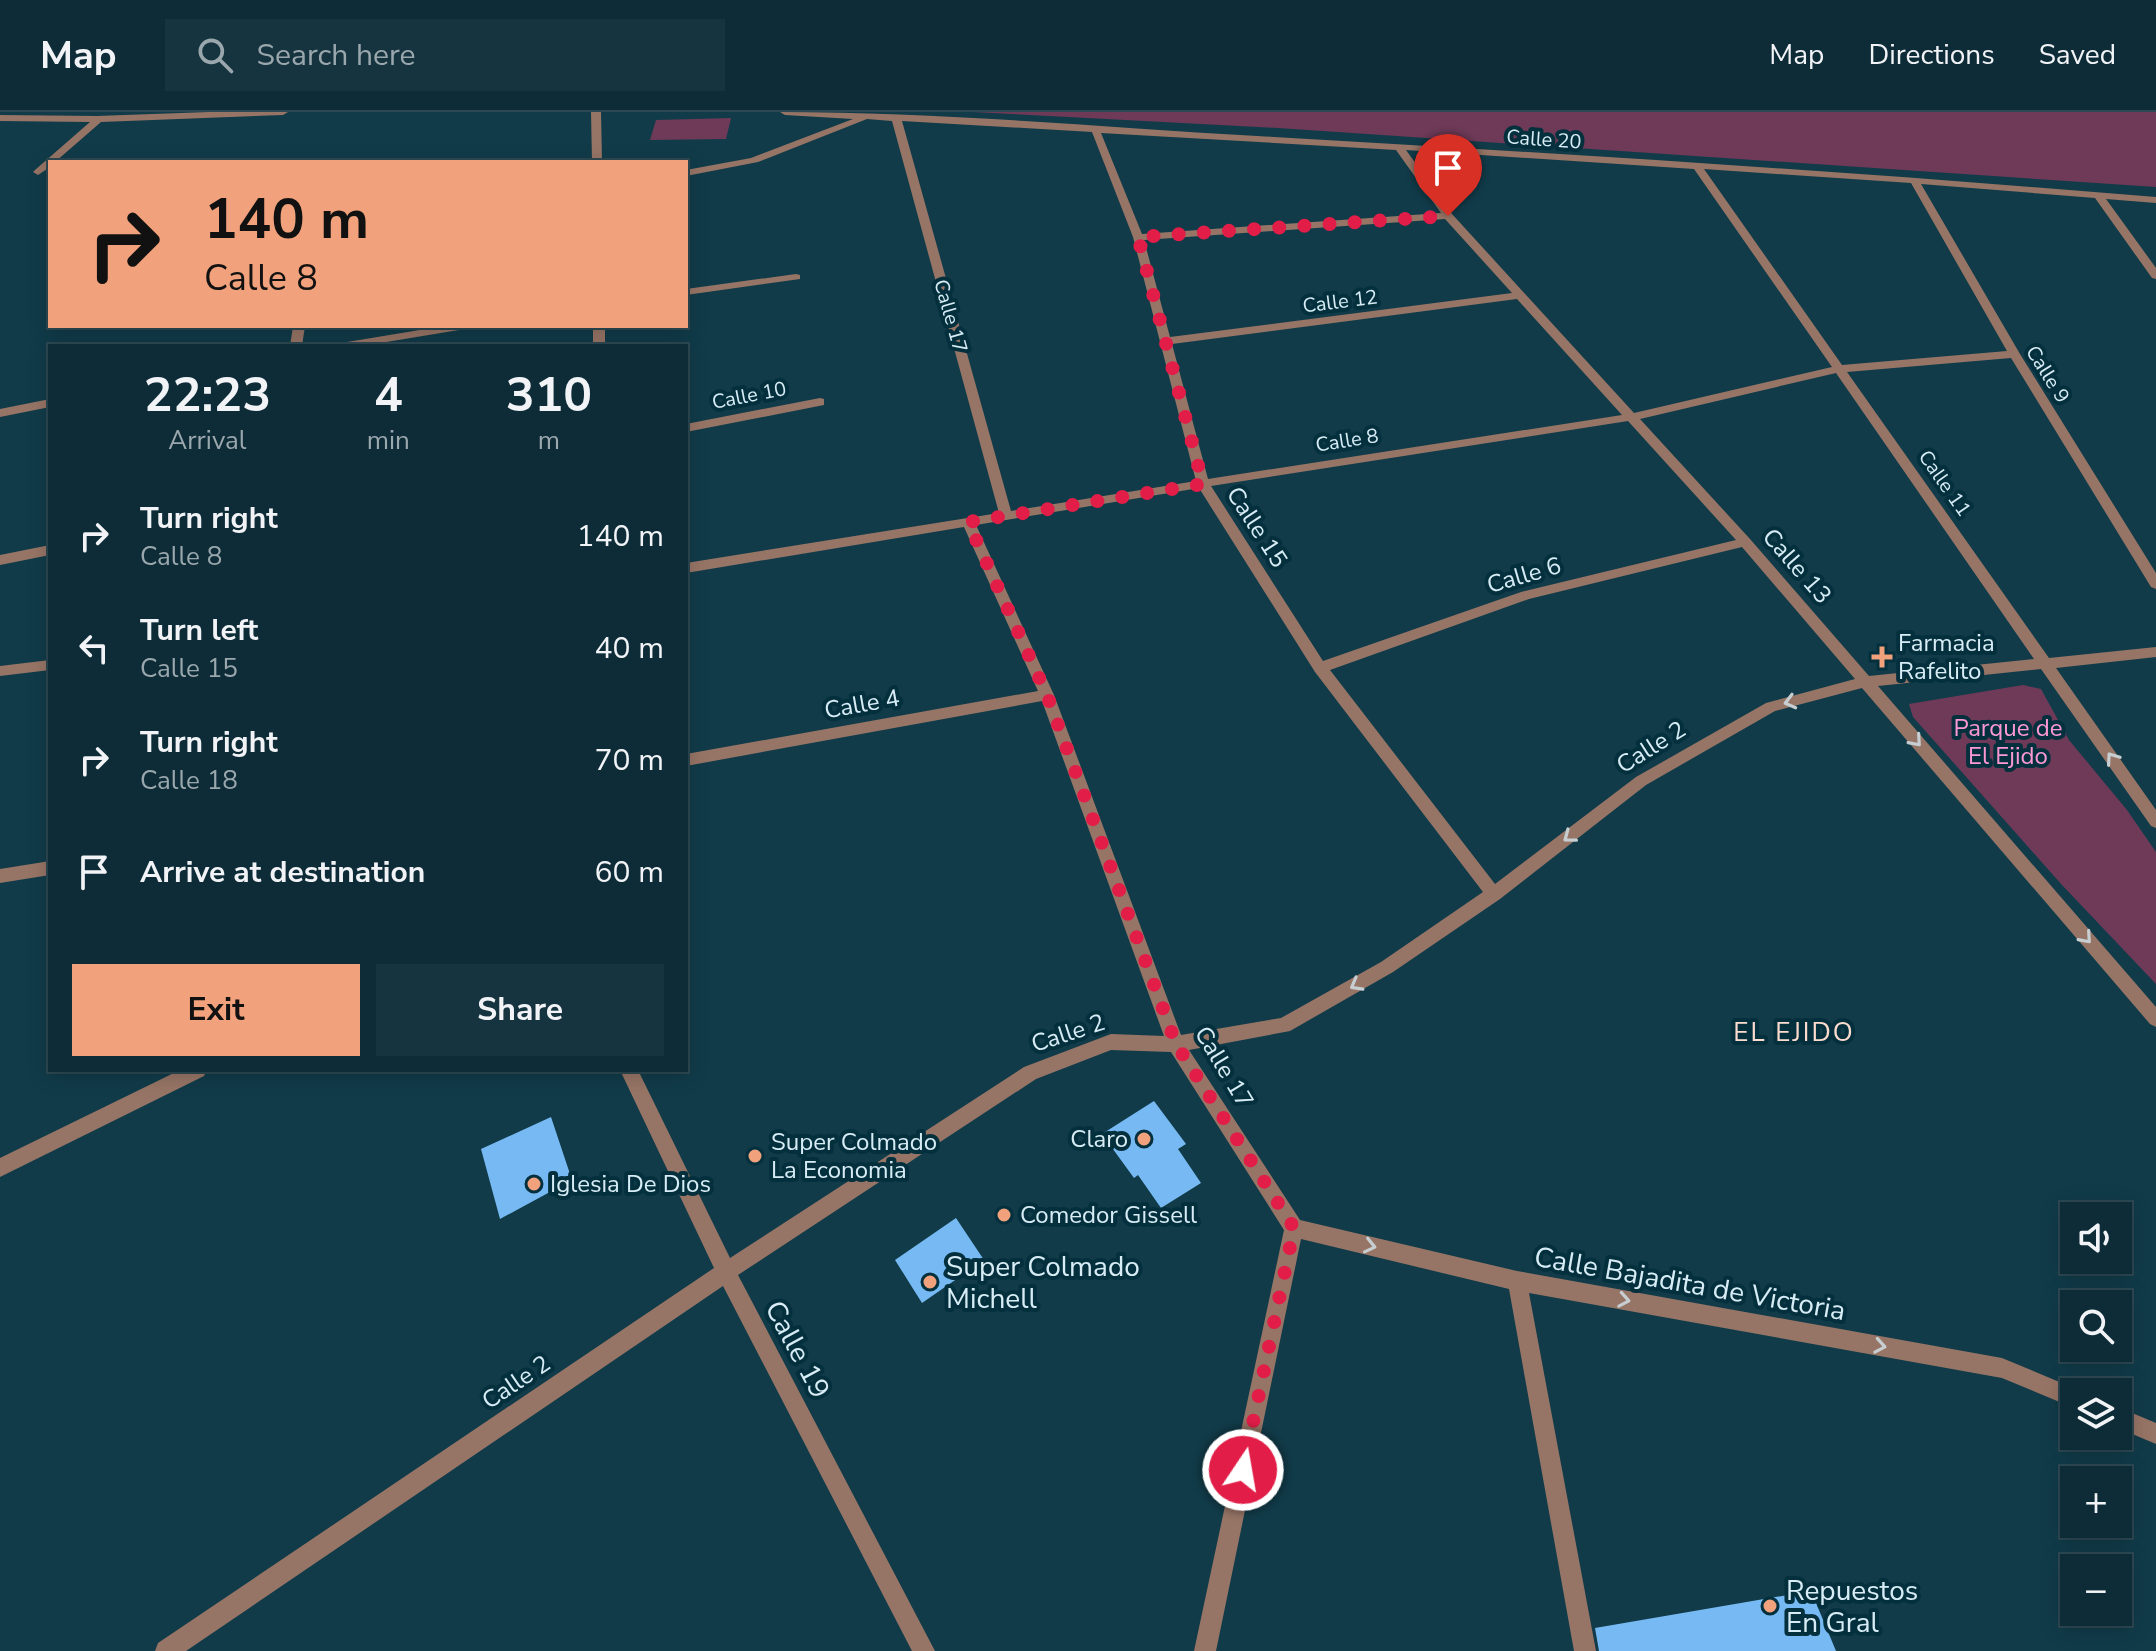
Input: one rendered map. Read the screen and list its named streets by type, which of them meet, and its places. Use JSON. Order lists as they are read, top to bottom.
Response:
{
  "streets": {
    "street": [
      "Calle 20",
      "Calle 12",
      "Calle 17",
      "Calle 9",
      "Calle 10",
      "Calle 8",
      "Calle 11",
      "Calle 15",
      "Calle 13",
      "Calle 6",
      "Calle 4",
      "Calle 2",
      "Calle Bajadita de Victoria",
      "Calle 19"
    ]
  },
  "crossings": [
    ["Calle 20", "Calle 17"],
    ["Calle 20", "Calle 9"],
    ["Calle 20", "Calle 11"],
    ["Calle 20", "Calle 15"],
    ["Calle 20", "Calle 13"],
    ["Calle 12", "Calle 15"],
    ["Calle 12", "Calle 13"],
    ["Calle 17", "Calle 8"],
    ["Calle 17", "Calle 4"],
    ["Calle 17", "Calle 2"],
    ["Calle 17", "Calle Bajadita de Victoria"],
    ["Calle 9", "Calle 8"],
    ["Calle 8", "Calle 11"],
    ["Calle 8", "Calle 15"],
    ["Calle 8", "Calle 13"],
    ["Calle 11", "Calle 2"],
    ["Calle 15", "Calle 6"],
    ["Calle 15", "Calle 2"],
    ["Calle 13", "Calle 6"],
    ["Calle 13", "Calle 2"],
    ["Calle 2", "Calle 19"]
  ],
  "one_way": ["Calle 13", "Calle Bajadita de Victoria"],
  "districts": ["EL EJIDO"],
  "parks": ["Parque de El Ejido"],
  "places": {
    "health": ["Farmacia Rafelito"],
    "other": [
      "Claro",
      "Super Colmado La Economia",
      "Iglesia De Dios",
      "Comedor Gissell",
      "Super Colmado Michell",
      "Repuestos En Gral"
    ]
  },
  "page": {
    "header": "Map",
    "search": "Search here",
    "nav": ["Map", "Directions", "Saved"],
    "turn": ["140 m", "Calle 8"],
    "eta": [
      "22:23",
      "Arrival",
      "4",
      "min",
      "310",
      "m"
    ],
    "list": [
      {
        "name": "Turn right",
        "note": "Calle 8",
        "value": "140 m"
      },
      {
        "name": "Turn left",
        "note": "Calle 15",
        "value": "40 m"
      },
      {
        "name": "Turn right",
        "note": "Calle 18",
        "value": "70 m"
      },
      {
        "name": "Arrive at destination",
        "value": "60 m"
      }
    ],
    "buttons": ["Exit", "Share"],
    "map_buttons": ["+", "−"]
  }
}
